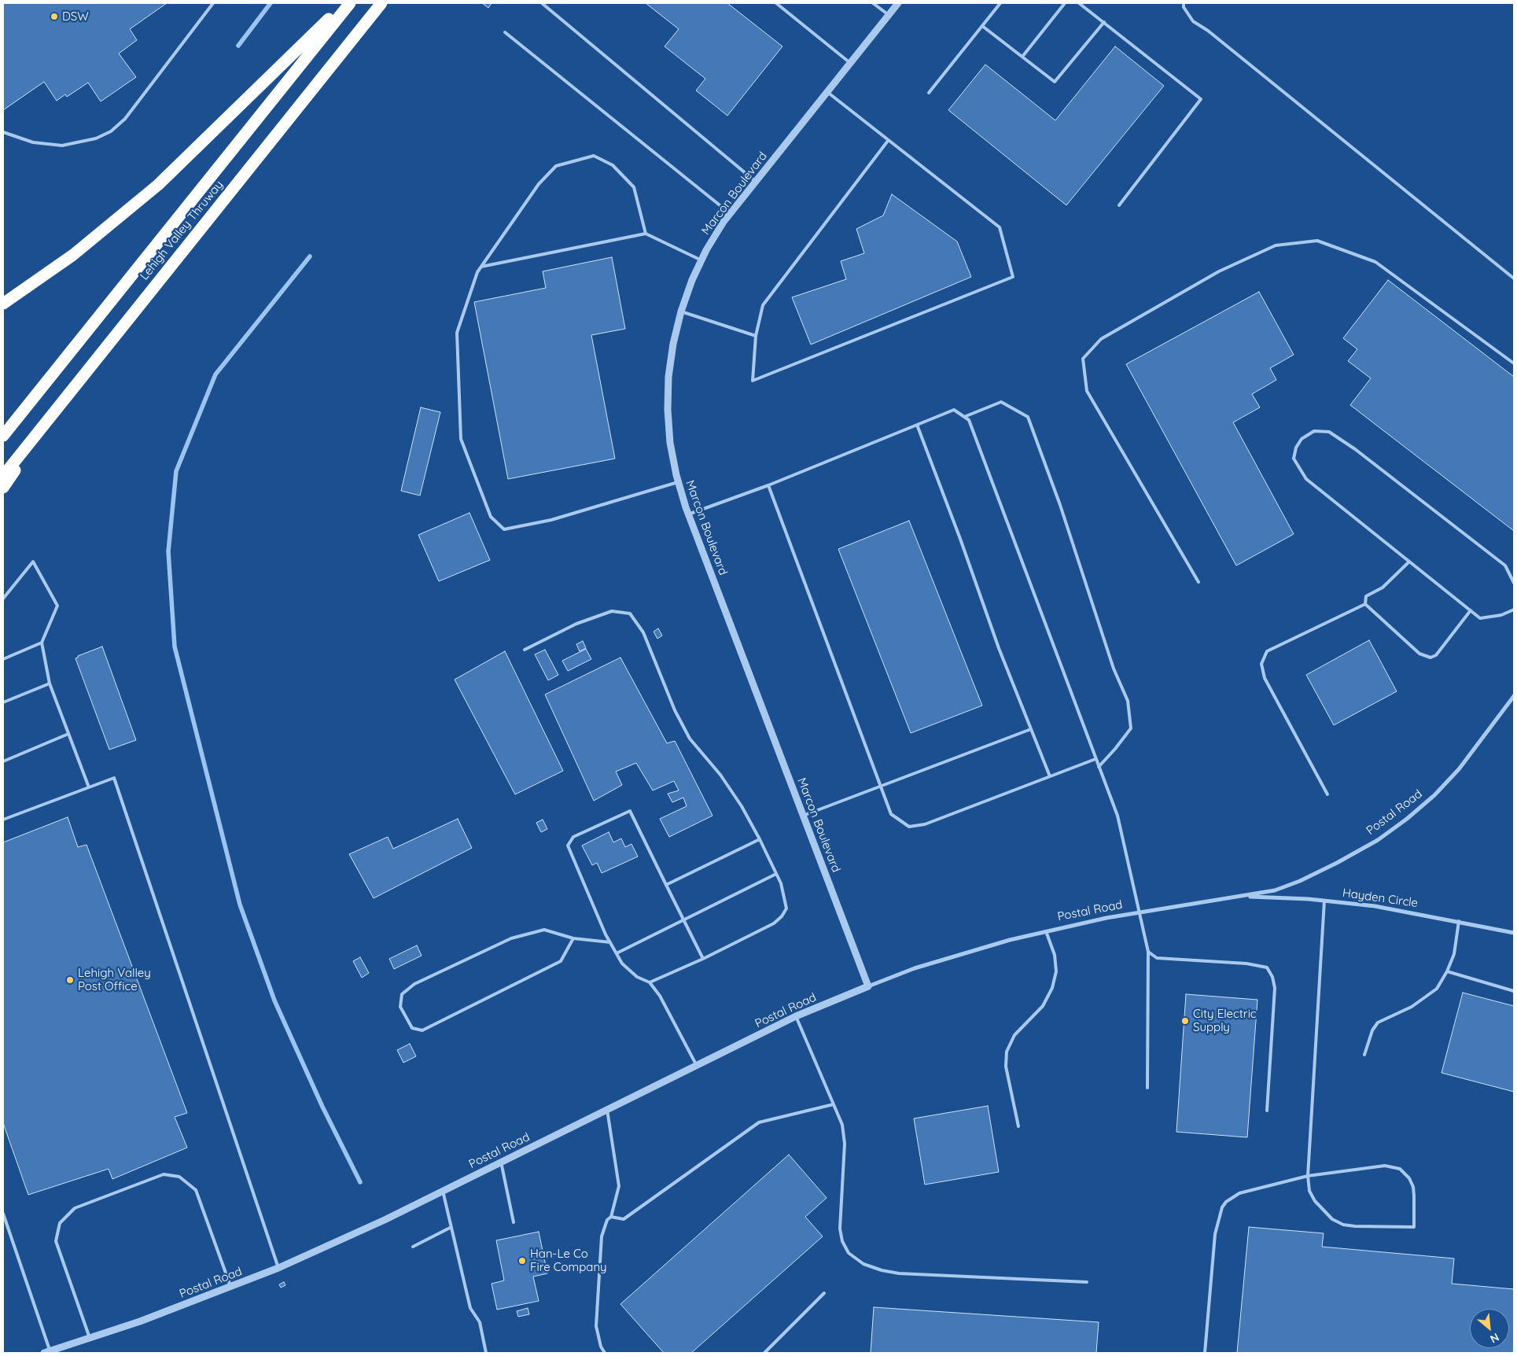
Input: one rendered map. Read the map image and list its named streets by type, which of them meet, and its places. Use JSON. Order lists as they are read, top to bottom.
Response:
{
  "streets": {
    "highway": ["Lehigh Valley Thruway"],
    "street": ["Marcon Boulevard", "Postal Road", "Hayden Circle"]
  },
  "crossings": [
    ["Marcon Boulevard", "Postal Road"],
    ["Postal Road", "Hayden Circle"]
  ],
  "places": [
    "DSW",
    "Lehigh Valley Post Office",
    "City Electric Supply",
    "Han-Le Co Fire Company"
  ],
  "north": "bottom right"
}
